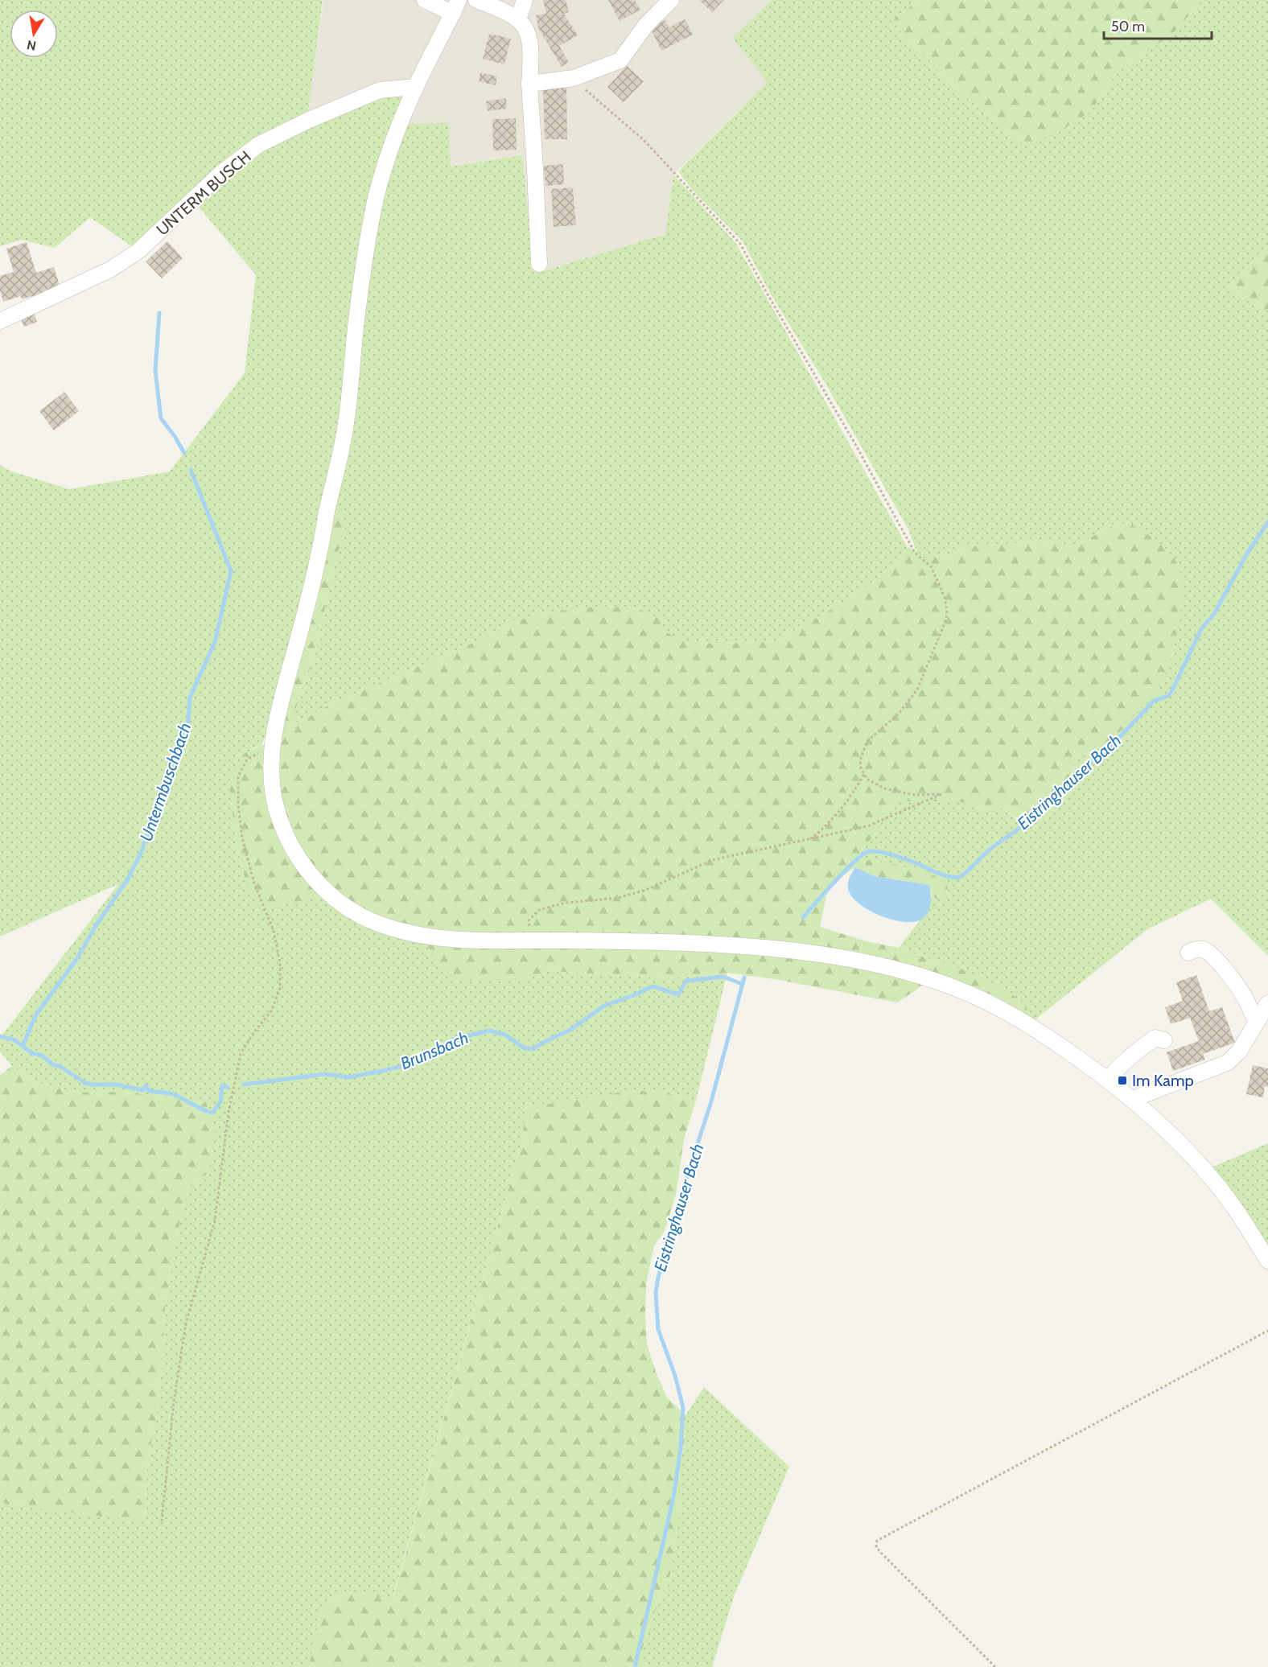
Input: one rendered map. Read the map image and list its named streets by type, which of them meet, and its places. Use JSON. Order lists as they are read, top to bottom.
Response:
{
  "streets": {
    "street": ["UNTERM BUSCH"]
  },
  "water": ["Untermbuschbach", "Eistringhauser Bach", "Brunsbach"],
  "places": {
    "transit": ["Im Kamp"]
  },
  "scale_bar": "50 m",
  "north": "bottom"
}
